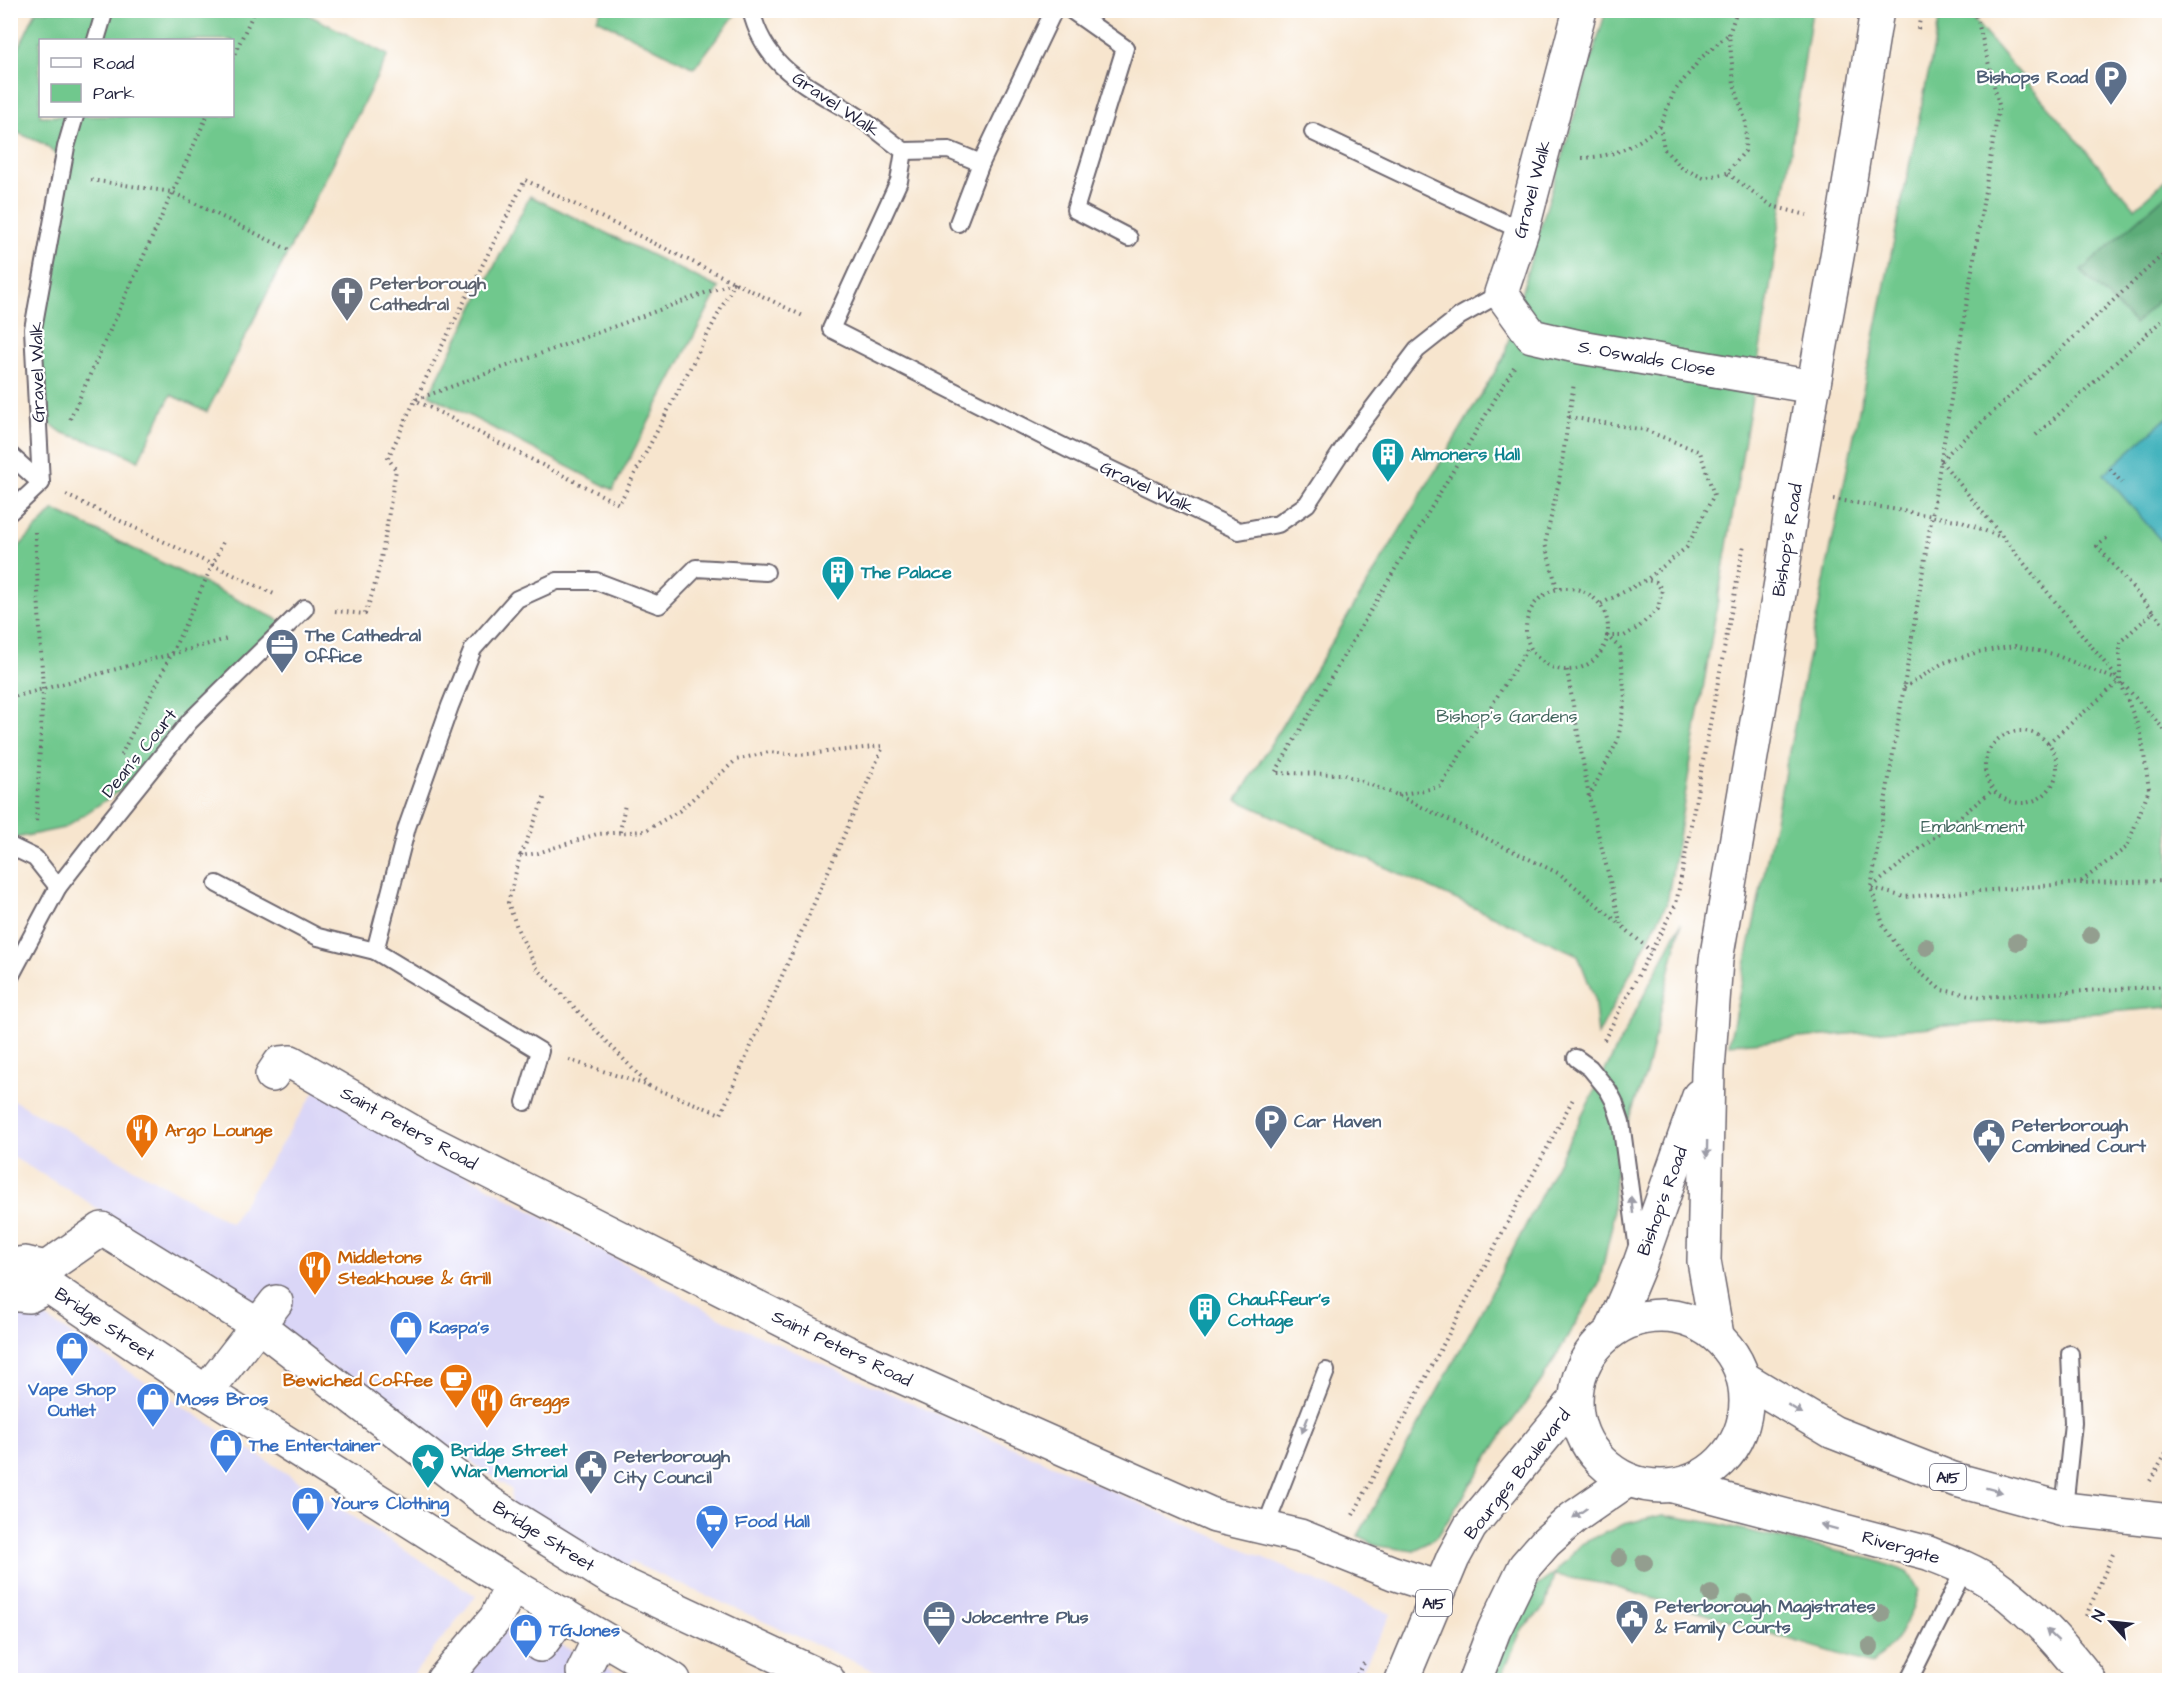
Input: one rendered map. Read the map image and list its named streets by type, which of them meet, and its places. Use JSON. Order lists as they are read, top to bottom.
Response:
{
  "streets": {
    "street": [
      "Gravel Walk",
      "S. Oswalds Close",
      "Bishop's Road",
      "Saint Peters Road",
      "Bridge Street",
      "Bourges Boulevard",
      "A15",
      "Rivergate"
    ],
    "lane": ["Dean's Court"]
  },
  "crossings": [
    ["S. Oswalds Close", "Bishop's Road"],
    ["Bishop's Road", "Bourges Boulevard"],
    ["Bishop's Road", "A15"],
    ["Bishop's Road", "Rivergate"],
    ["Saint Peters Road", "Bourges Boulevard"],
    ["Bourges Boulevard", "A15"],
    ["Bourges Boulevard", "Rivergate"],
    ["A15", "Rivergate"]
  ],
  "parks": ["Bishop's Gardens", "Embankment"],
  "places": {
    "parking": ["Bishops Road", "Car Haven"],
    "church": ["Peterborough Cathedral"],
    "building": ["Almoners Hall", "The Palace", "Chauffeur's Cottage"],
    "office": ["The Cathedral Office", "Jobcentre Plus"],
    "restaurant": ["Argo Lounge", "Middletons Steakhouse & Grill", "Greggs"],
    "public building": ["Peterborough Combined Court", "Peterborough City Council", "Peterborough Magistrates & Family Courts"],
    "shop": [
      "Kaspa's",
      "Vape Shop Outlet",
      "Moss Bros",
      "The Entertainer",
      "Yours Clothing",
      "TGJones"
    ],
    "cafe": ["Bewiched Coffee"],
    "place": ["Bridge Street War Memorial"],
    "supermarket": ["Food Hall"]
  },
  "legend": ["Road", "Park"],
  "north": "top left"
}
